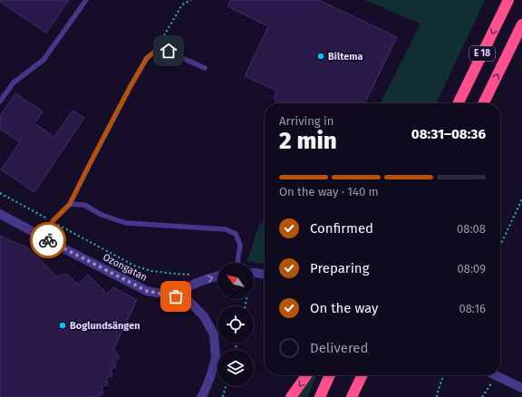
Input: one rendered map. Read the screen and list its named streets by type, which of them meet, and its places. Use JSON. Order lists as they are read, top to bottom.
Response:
{
  "streets": {
    "highway": ["E 18"],
    "street": ["Ozongatan"]
  },
  "places": ["Biltema", "Boglundsängen"],
  "north": "top left",
  "page": {
    "heading": ["2 min", "Arriving in", "08:31–08:36"],
    "bar": "On the way · 140 m",
    "list": [
      ["Confirmed", "08:08"],
      ["Preparing", "08:09"],
      ["On the way", "08:16"],
      "Delivered"
    ]
  }
}
